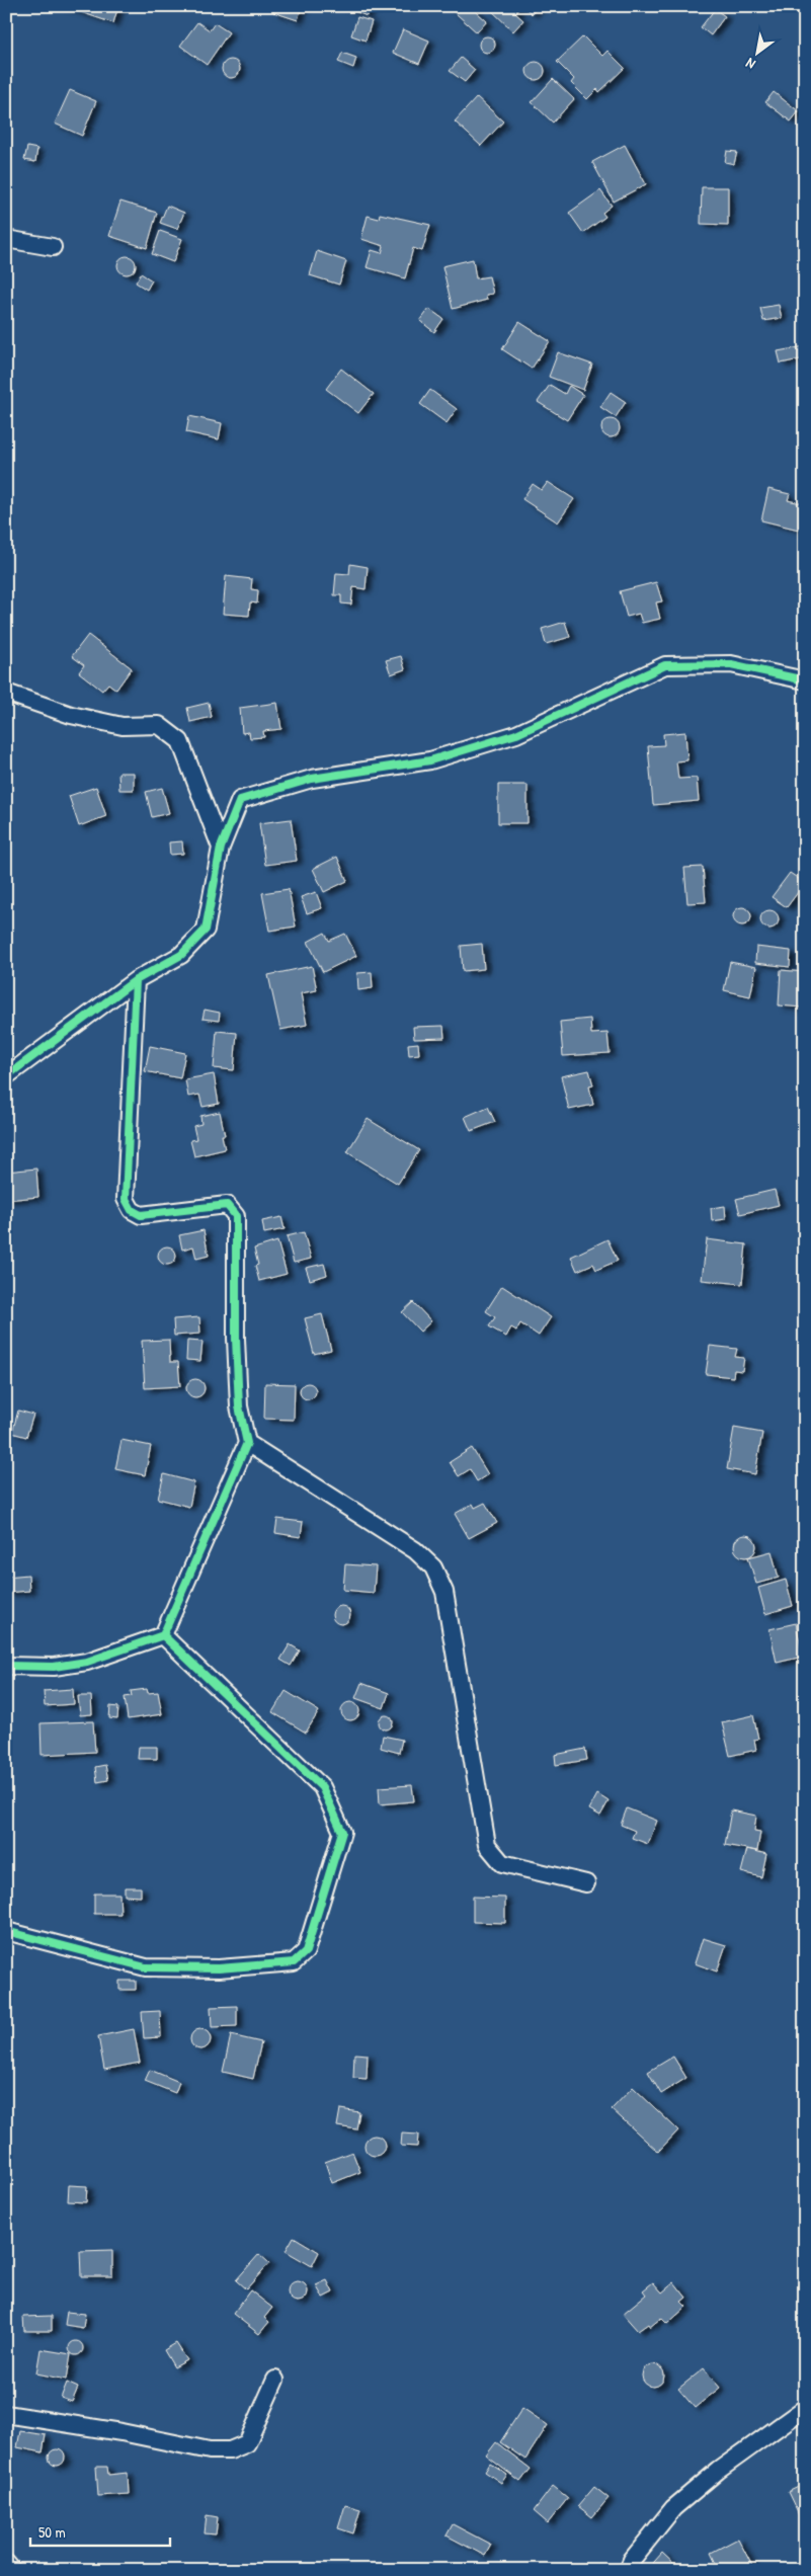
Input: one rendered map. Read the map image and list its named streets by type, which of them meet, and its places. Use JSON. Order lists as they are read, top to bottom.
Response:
{
  "scale_bar": "50 m",
  "north": "bottom left"
}
